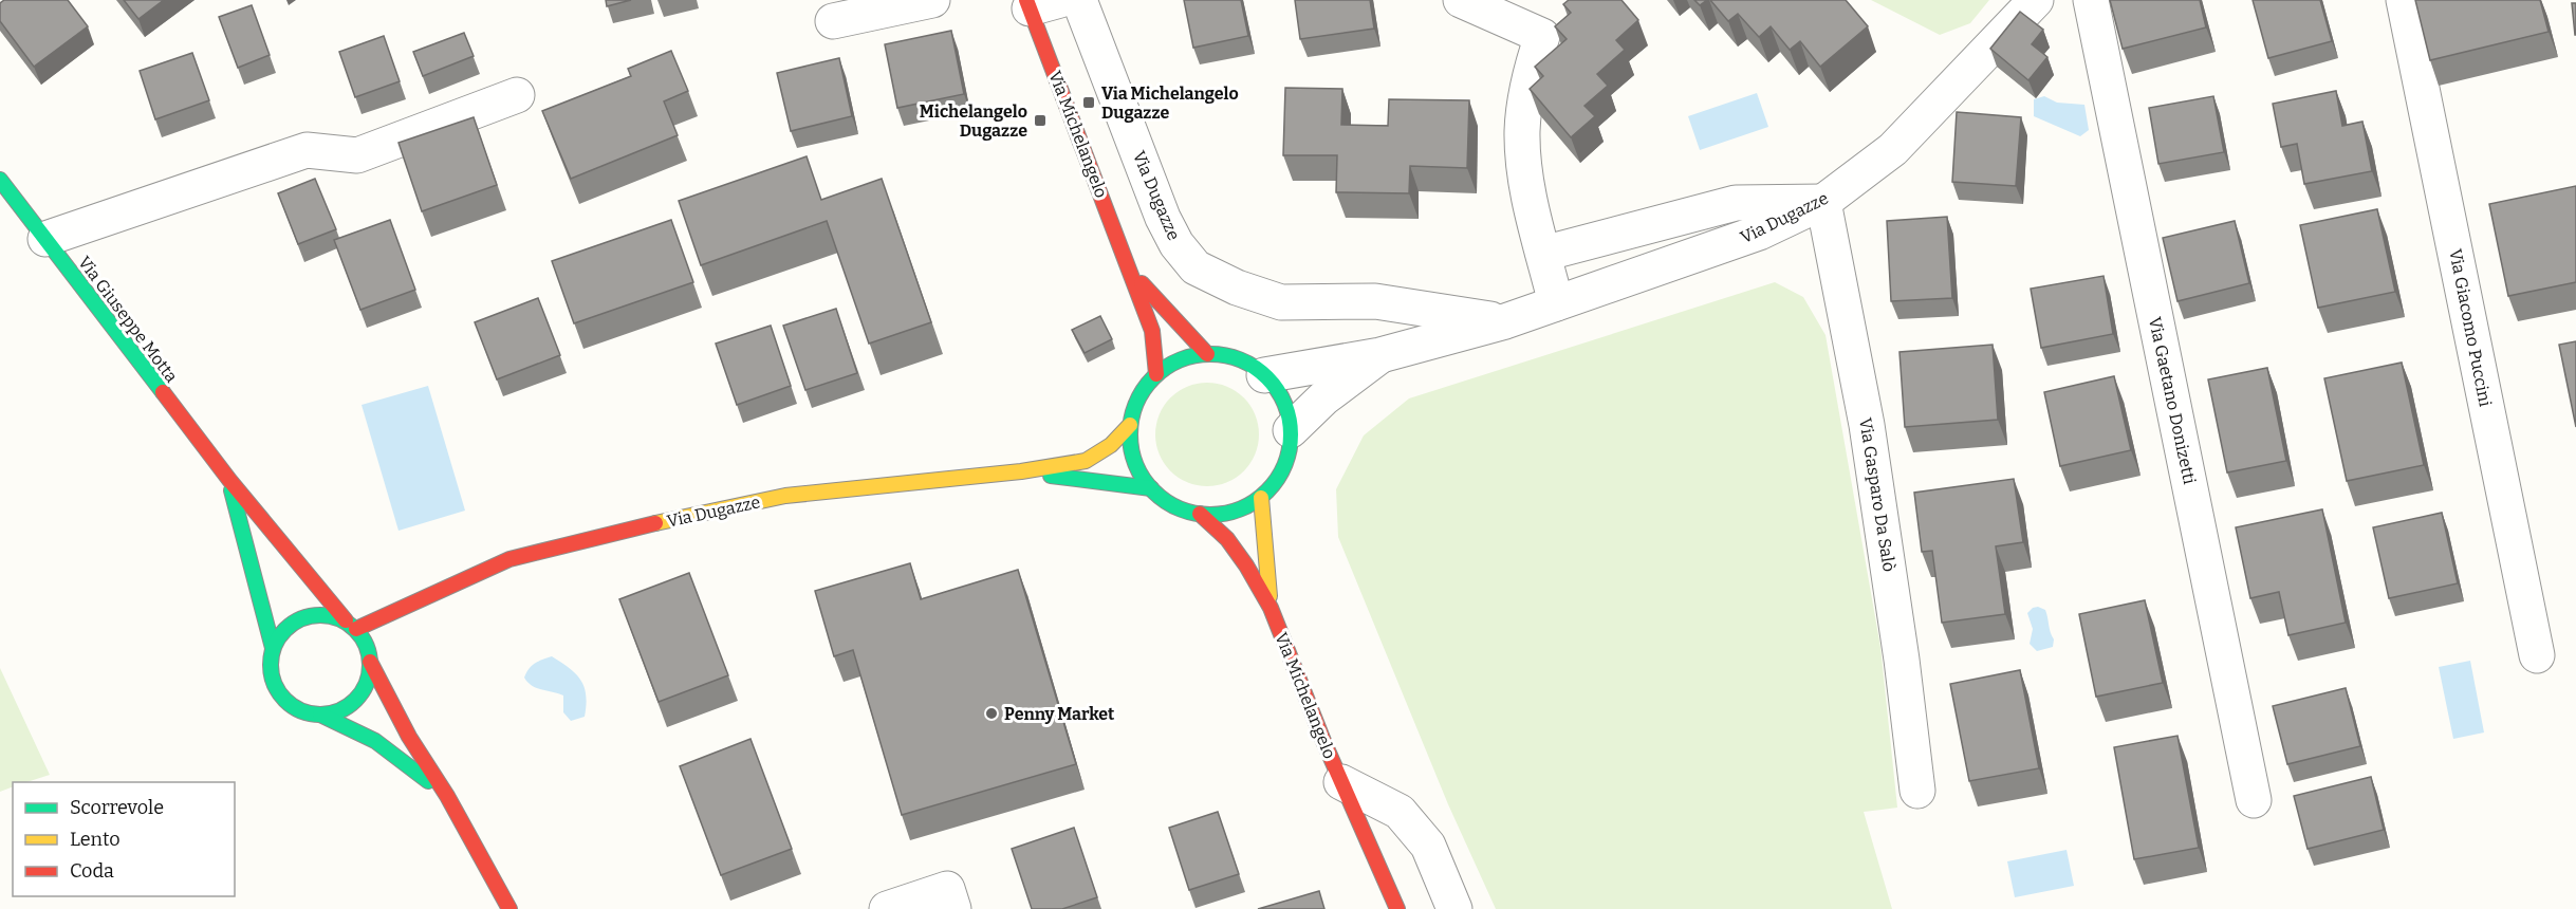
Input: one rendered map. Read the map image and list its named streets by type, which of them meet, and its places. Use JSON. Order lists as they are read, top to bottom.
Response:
{
  "streets": {
    "street": [
      "Via Michelangelo",
      "Via Dugazze",
      "Via Giuseppe Motta",
      "Via Giacomo Puccini",
      "Via Gaetano Donizetti",
      "Via Gasparo Da Salò"
    ]
  },
  "crossings": [
    ["Via Michelangelo", "Via Dugazze"],
    ["Via Dugazze", "Via Giuseppe Motta"],
    ["Via Dugazze", "Via Gasparo Da Salò"]
  ],
  "places": {
    "transit": ["Via Michelangelo Dugazze", "Michelangelo Dugazze"],
    "other": ["Penny Market"]
  },
  "legend": ["Scorrevole", "Lento", "Coda"]
}
